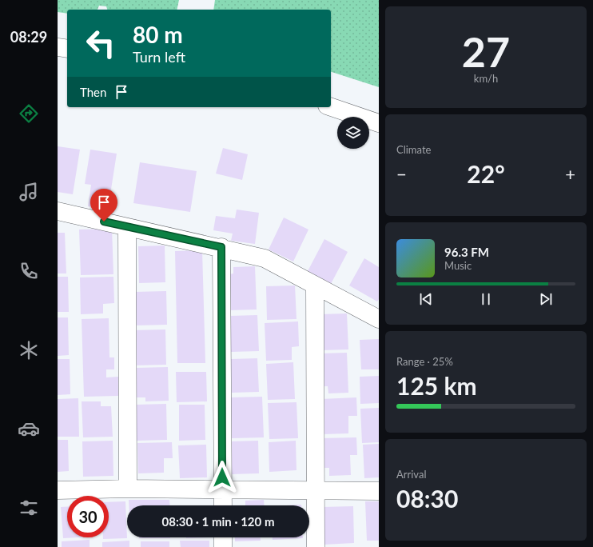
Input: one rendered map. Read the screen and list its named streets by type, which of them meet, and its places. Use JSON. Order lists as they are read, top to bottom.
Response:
{
  "page": {
    "tabs": "08:29",
    "tile": [
      ["27", "km/h"],
      "Climate",
      ["Range · 25%", "125 km"],
      ["Arrival", "08:30"]
    ],
    "turn": ["80 m", "Turn left"],
    "then": "Then",
    "heat": ["−", "22°", "+"],
    "song": ["96.3 FM", "Music"],
    "limit": "30",
    "trip": "08:30 · 1 min · 120 m"
  }
}
